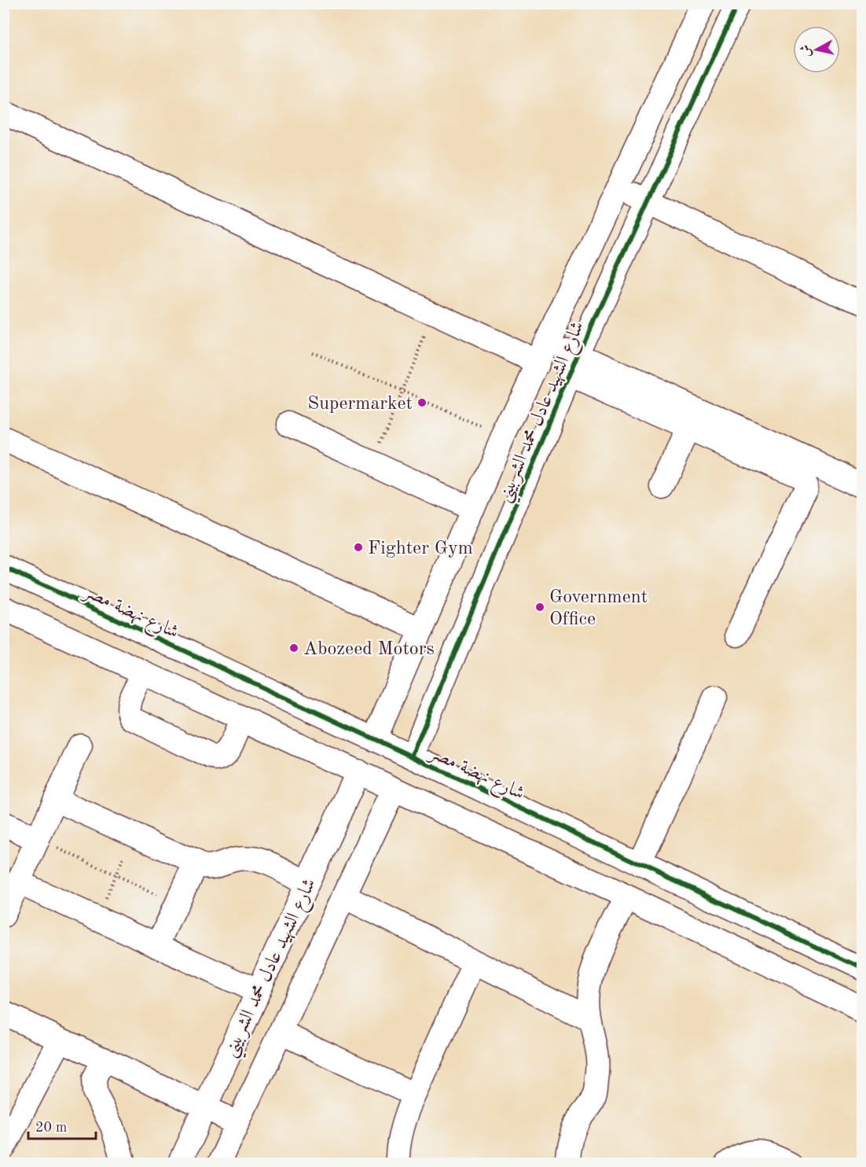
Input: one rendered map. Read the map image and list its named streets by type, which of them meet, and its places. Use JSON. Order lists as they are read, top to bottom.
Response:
{
  "streets": {
    "street": ["شارع الشهيد عادل محمد الشربيني", "شارع نهضة مصر"]
  },
  "crossings": [
    ["شارع الشهيد عادل محمد الشربيني", "شارع نهضة مصر"]
  ],
  "places": [
    "Supermarket",
    "Fighter Gym",
    "Government Office",
    "Abozeed Motors"
  ],
  "scale_bar": "20 m",
  "north": "left"
}
